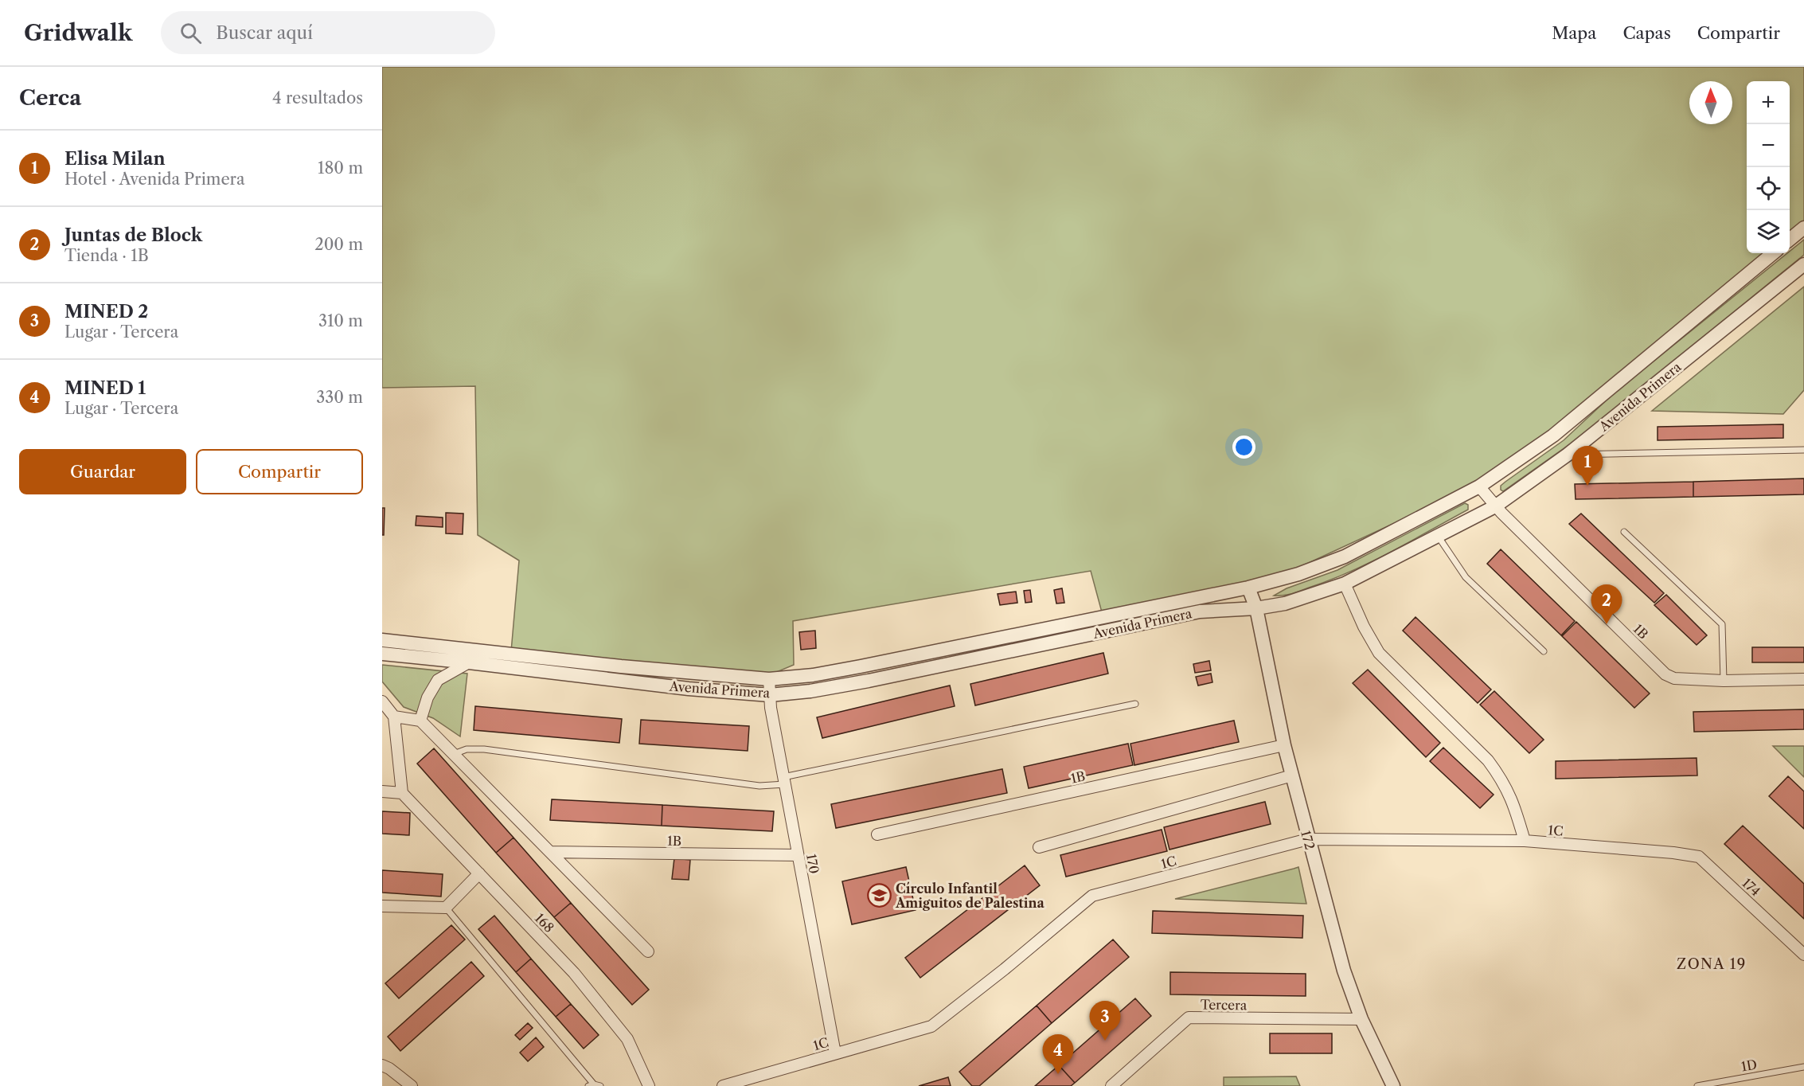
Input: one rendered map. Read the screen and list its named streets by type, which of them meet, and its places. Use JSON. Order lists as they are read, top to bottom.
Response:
{
  "streets": {
    "street": [
      "Avenida Primera",
      "1B",
      "1C",
      "172",
      "170",
      "174",
      "168",
      "Tercera"
    ],
    "lane": ["1D"]
  },
  "crossings": [
    ["Avenida Primera", "1B"],
    ["Avenida Primera", "172"],
    ["Avenida Primera", "170"],
    ["1B", "172"],
    ["1B", "170"],
    ["1C", "172"],
    ["1C", "170"],
    ["1C", "174"],
    ["172", "Tercera"]
  ],
  "districts": ["ZONA 19"],
  "places": {
    "school or university": ["Círculo Infantil Amiguitos de Palestina"]
  },
  "north": "top",
  "page": {
    "header": "Gridwalk",
    "search": "Buscar aquí",
    "nav": ["Mapa", "Capas", "Compartir"],
    "heading": ["Cerca", "4 resultados"],
    "map_buttons": ["+", "−"],
    "list": [
      {
        "mark": "1",
        "name": "Elisa Milan",
        "note": "Hotel · Avenida Primera",
        "value": "180 m"
      },
      {
        "mark": "2",
        "name": "Juntas de Block",
        "note": "Tienda · 1B",
        "value": "200 m"
      },
      {
        "mark": "3",
        "name": "MINED 2",
        "note": "Lugar · Tercera",
        "value": "310 m"
      },
      {
        "mark": "4",
        "name": "MINED 1",
        "note": "Lugar · Tercera",
        "value": "330 m"
      }
    ],
    "buttons": ["Guardar", "Compartir"],
    "pins": [
      "1",
      "2",
      "3",
      "4"
    ]
  }
}
